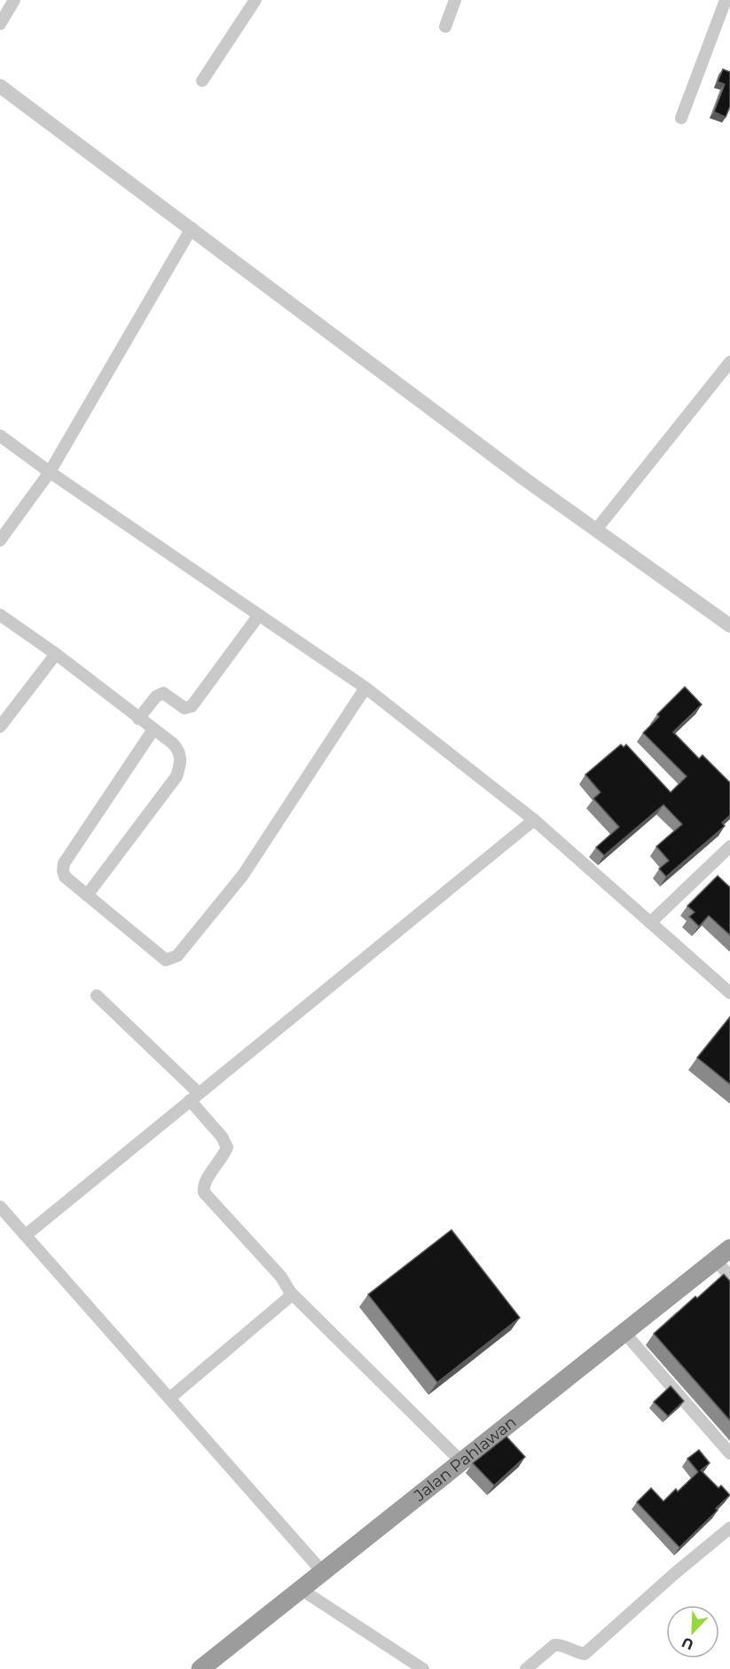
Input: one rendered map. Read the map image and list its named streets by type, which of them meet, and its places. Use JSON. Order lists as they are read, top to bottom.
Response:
{
  "streets": {
    "highway": ["Jalan Pahlawan"]
  },
  "north": "bottom left"
}
